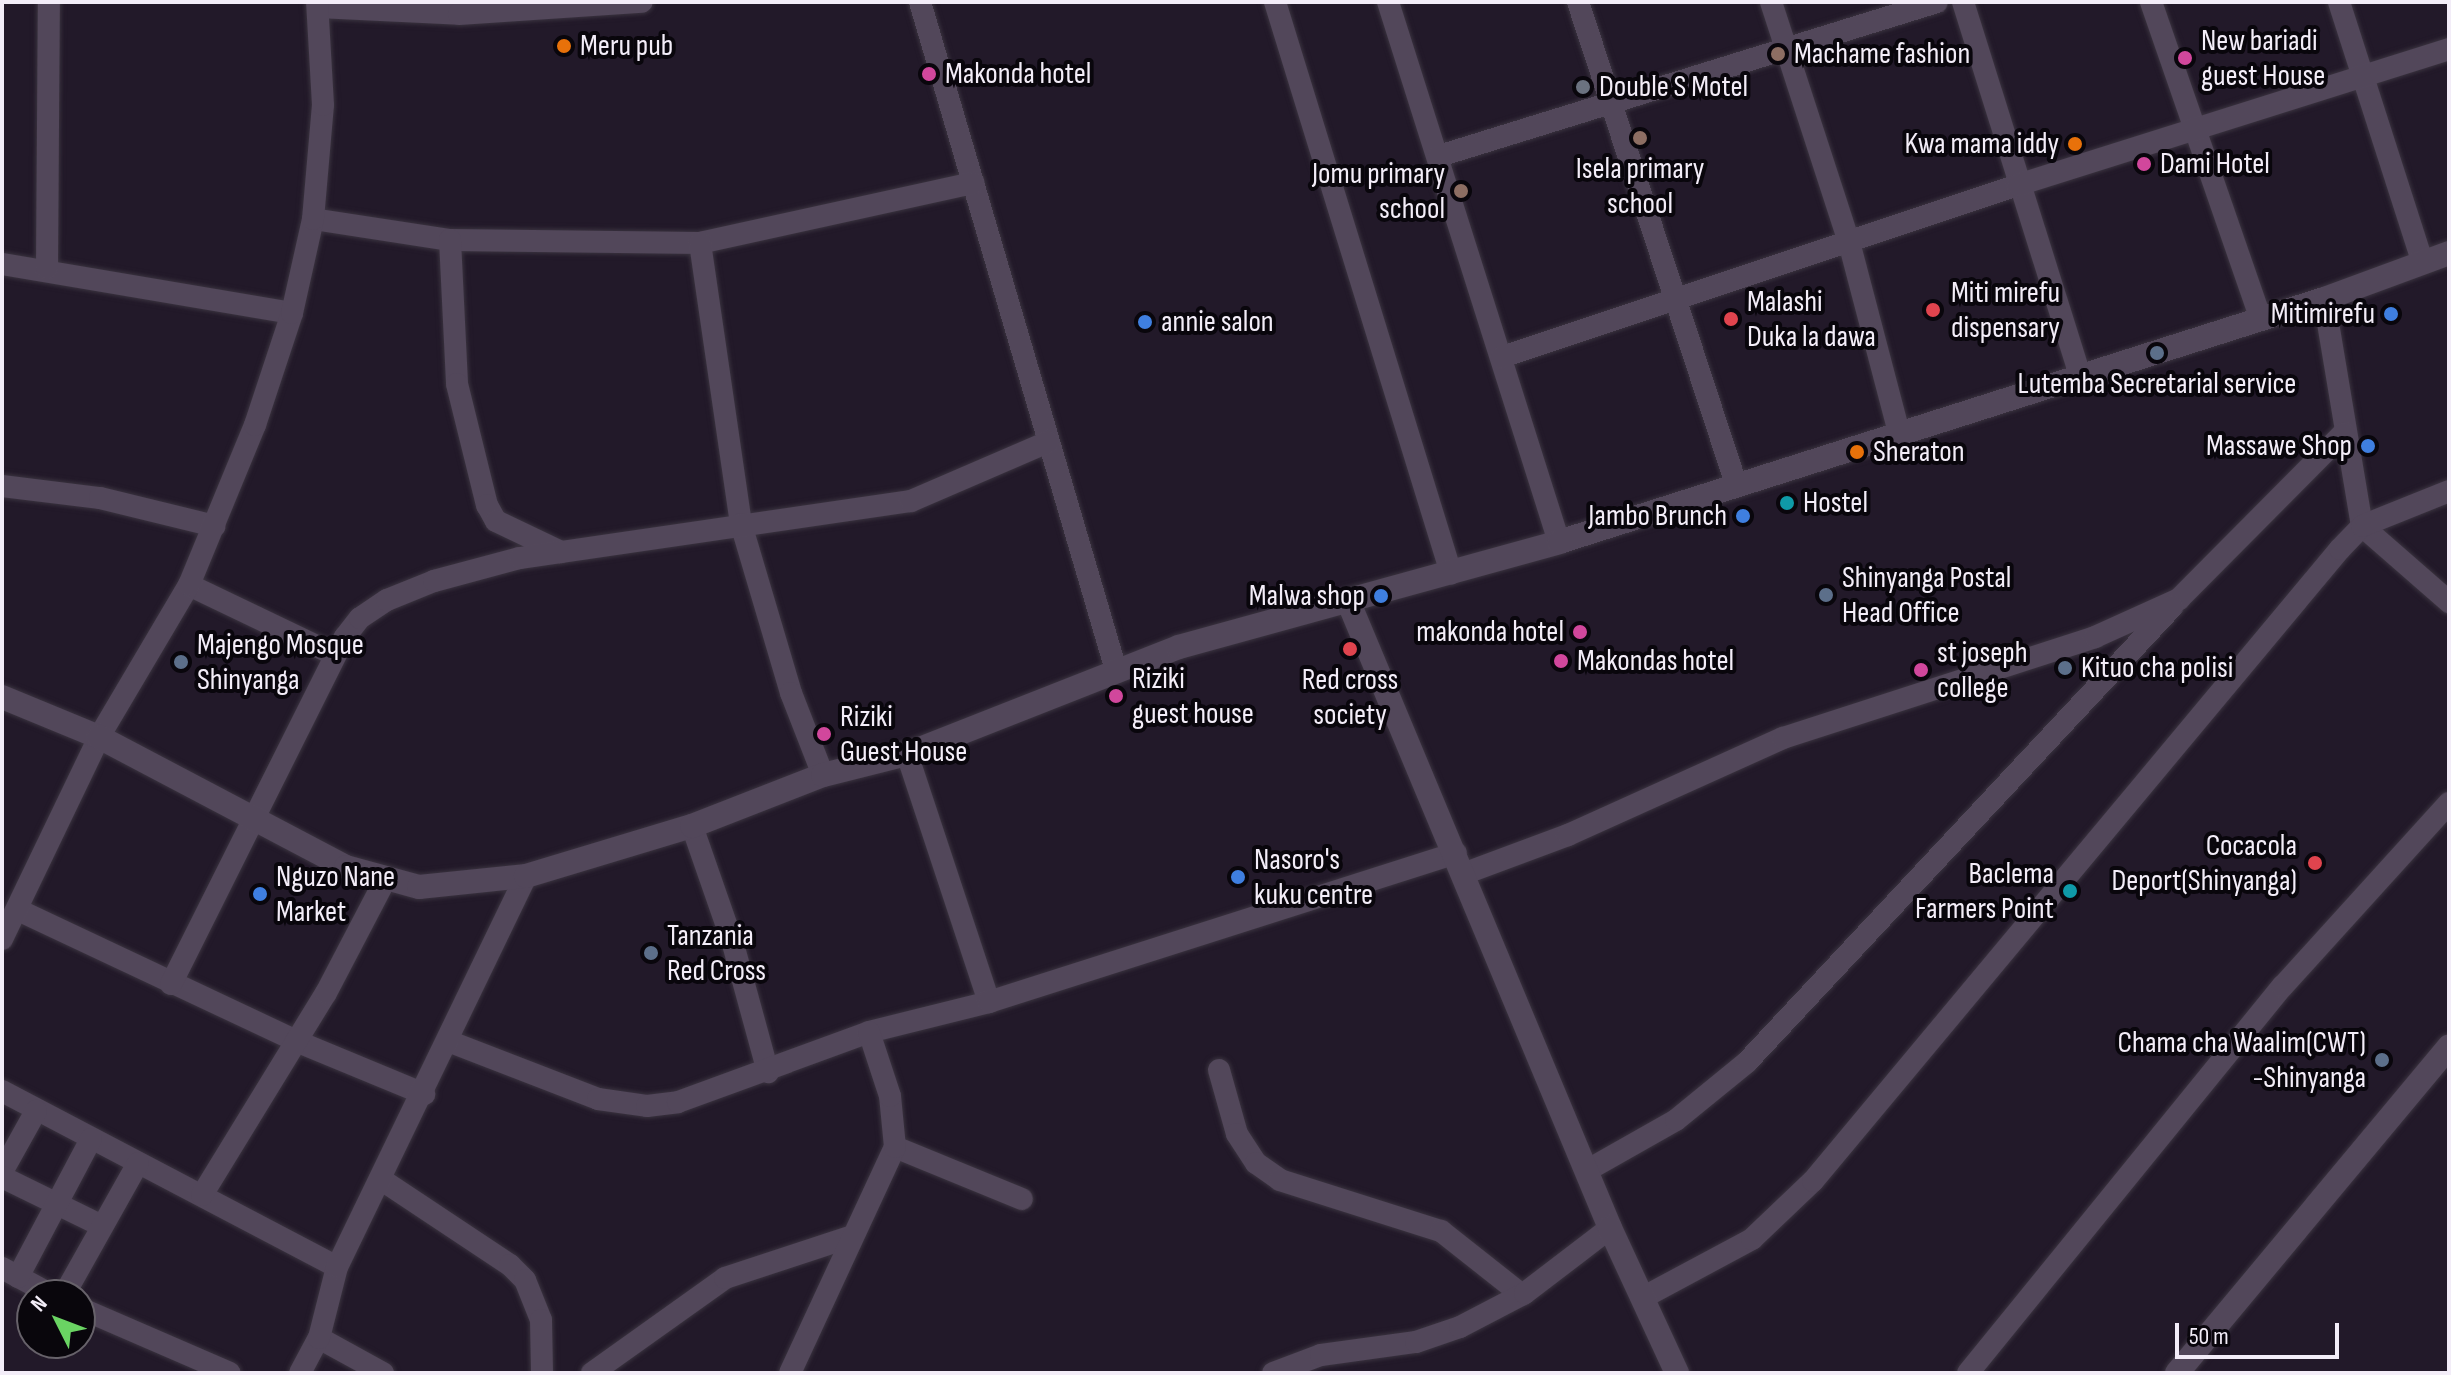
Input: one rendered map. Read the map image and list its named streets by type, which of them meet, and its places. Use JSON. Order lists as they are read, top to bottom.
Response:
{
  "places": [
    "Meru pub",
    "Machame fashion",
    "New bariadi guest House",
    "Makonda hotel",
    "Double S Motel",
    "Isela primary school",
    "Kwa mama iddy",
    "Dami Hotel",
    "Jomu primary school",
    "Miti mirefu dispensary",
    "Mitimirefu",
    "Malashi Duka la dawa",
    "annie salon",
    "Lutemba Secretarial service",
    "Massawe Shop",
    "Sheraton",
    "Hostel",
    "Jambo Brunch",
    "Shinyanga Postal Head Office",
    "Malwa shop",
    "makonda hotel",
    "Red cross society",
    "Makondas hotel",
    "Majengo Mosque Shinyanga",
    "Kituo cha polisi",
    "st joseph college",
    "Riziki guest house",
    "Riziki Guest House",
    "Cocacola Deport(Shinyanga)",
    "Nasoro's kuku centre",
    "Baclema Farmers Point",
    "Nguzo Nane Market",
    "Tanzania Red Cross",
    "Chama cha Waalim(CWT) -Shinyanga"
  ],
  "scale_bar": "50 m",
  "north": "top left"
}
